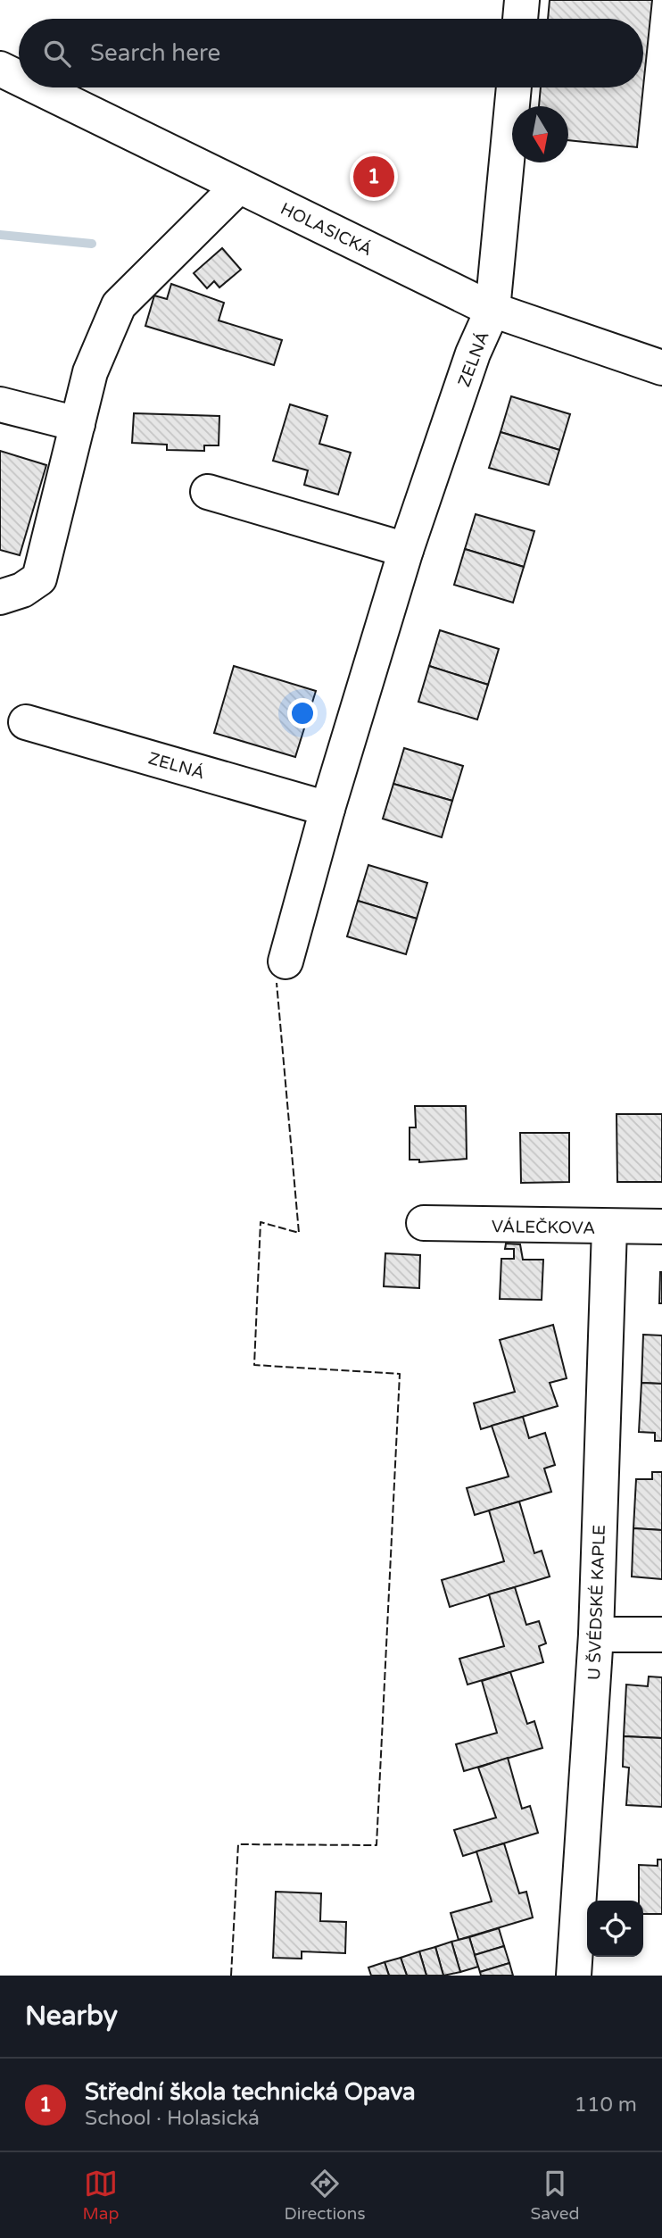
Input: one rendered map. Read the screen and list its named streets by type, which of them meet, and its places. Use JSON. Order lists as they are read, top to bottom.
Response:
{
  "streets": {
    "street": [
      "HOLASICKÁ",
      "ZELNÁ",
      "VÁLEČKOVA",
      "U ŠVÉDSKÉ KAPLE"
    ]
  },
  "crossings": [
    ["HOLASICKÁ", "ZELNÁ"],
    ["VÁLEČKOVA", "U ŠVÉDSKÉ KAPLE"]
  ],
  "north": "bottom",
  "page": {
    "search": "Search here",
    "pins": "1",
    "heading": "Nearby",
    "list": [
      {
        "mark": "1",
        "name": "Střední škola technická Opava",
        "note": "School · Holasická",
        "value": "110 m"
      }
    ],
    "nav": ["Map", "Directions", "Saved"]
  }
}
